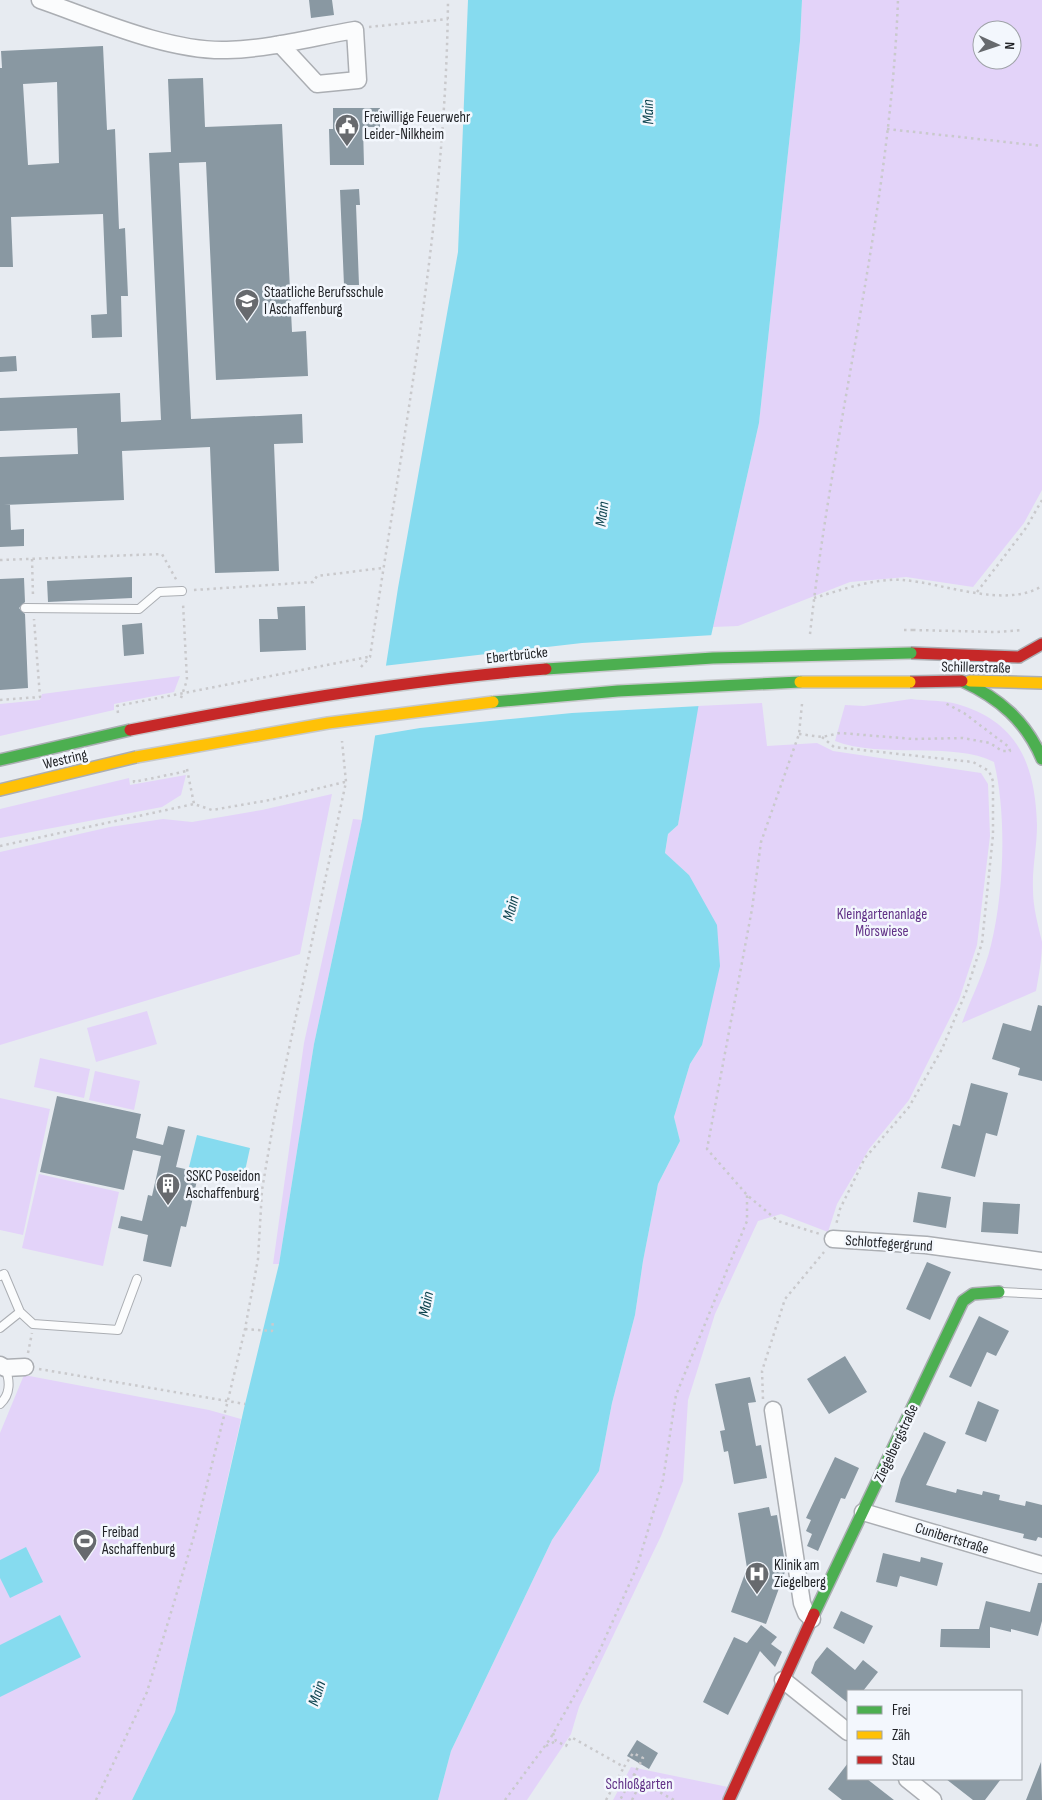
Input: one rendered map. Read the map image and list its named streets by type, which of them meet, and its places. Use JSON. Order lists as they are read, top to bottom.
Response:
{
  "streets": {
    "main road": [
      "Ebertbrücke",
      "Schillerstraße",
      "Westring",
      "Ziegelbergstraße"
    ],
    "street": ["Schlotfegergrund", "Cunibertstraße"]
  },
  "crossings": [
    ["Ebertbrücke", "Schillerstraße"],
    ["Ebertbrücke", "Westring"],
    ["Schillerstraße", "Westring"],
    ["Ziegelbergstraße", "Cunibertstraße"]
  ],
  "water": ["Main"],
  "parks": ["Kleingartenanlage Mörswiese", "Schloßgarten"],
  "places": {
    "public building": ["Freiwillige Feuerwehr Leider-Nilkheim"],
    "school or university": ["Staatliche Berufsschule I Aschaffenburg"],
    "building": ["SSKC Poseidon Aschaffenburg"],
    "sports": ["Freibad Aschaffenburg"],
    "hospital": ["Klinik am Ziegelberg"]
  },
  "legend": ["Frei", "Zäh", "Stau"],
  "north": "right"
}
